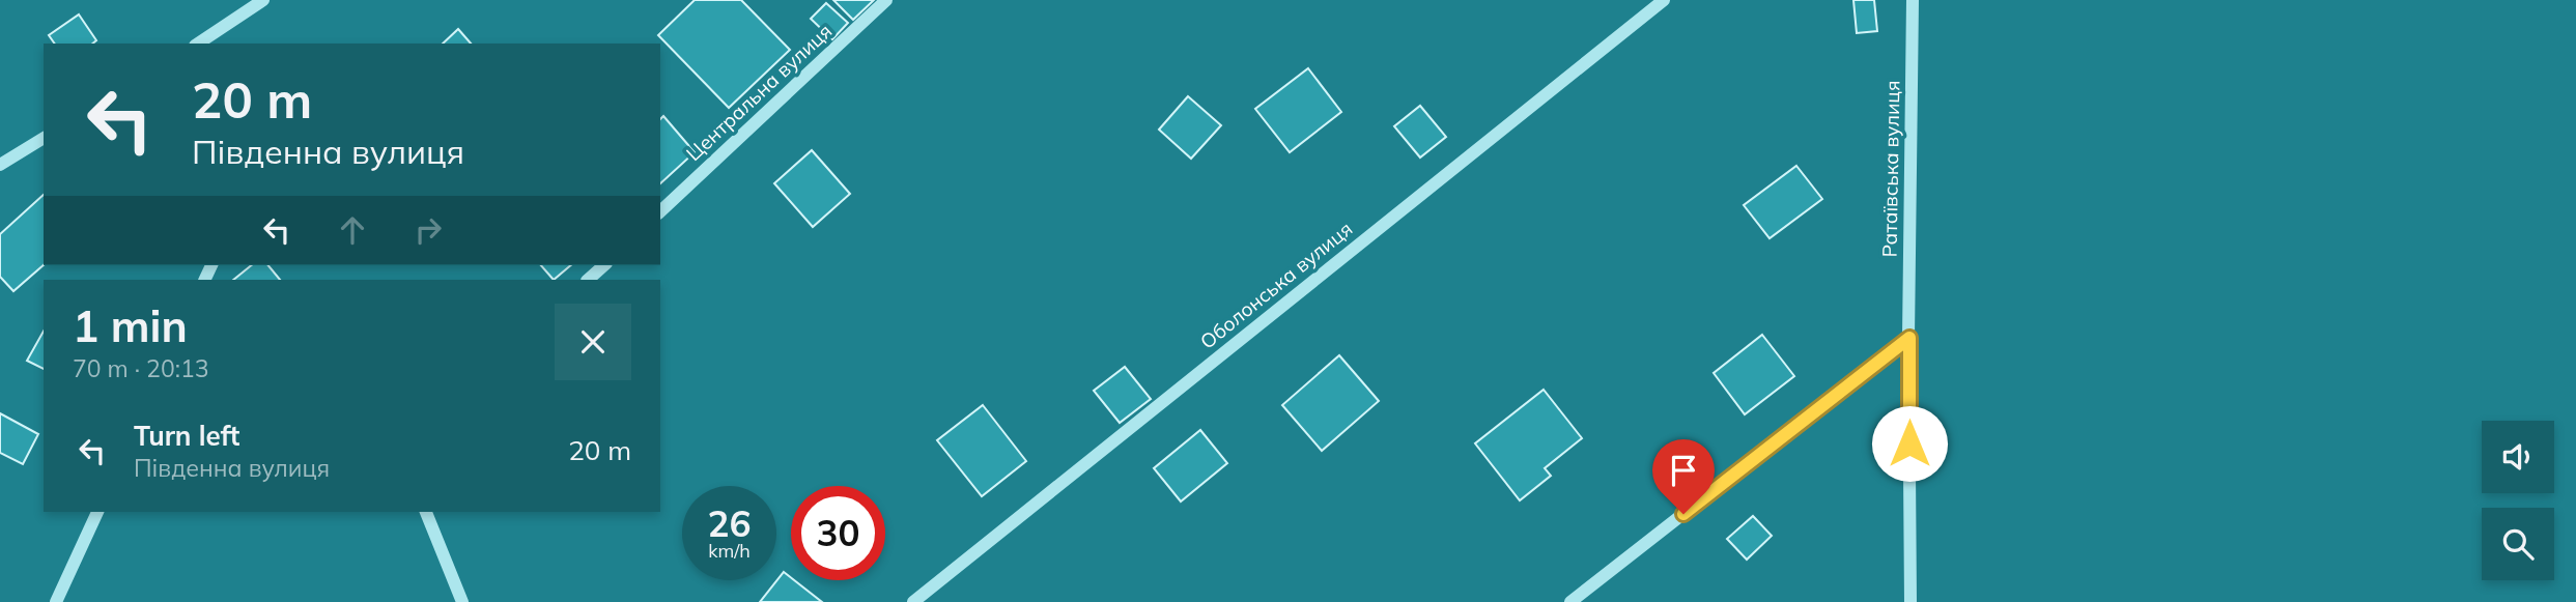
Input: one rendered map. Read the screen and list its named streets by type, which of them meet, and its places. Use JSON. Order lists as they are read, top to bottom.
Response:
{
  "streets": {
    "street": ["Центральна вулиця", "Ратаївська вулиця", "Оболонська вулиця"]
  },
  "page": {
    "turn": ["20 m", "Південна вулиця"],
    "heading": ["1 min", "70 m · 20:13"],
    "list": [
      {
        "name": "Turn left",
        "note": "Південна вулиця",
        "value": "20 m"
      }
    ],
    "speed": "26 km/h",
    "limit": "30"
  }
}
